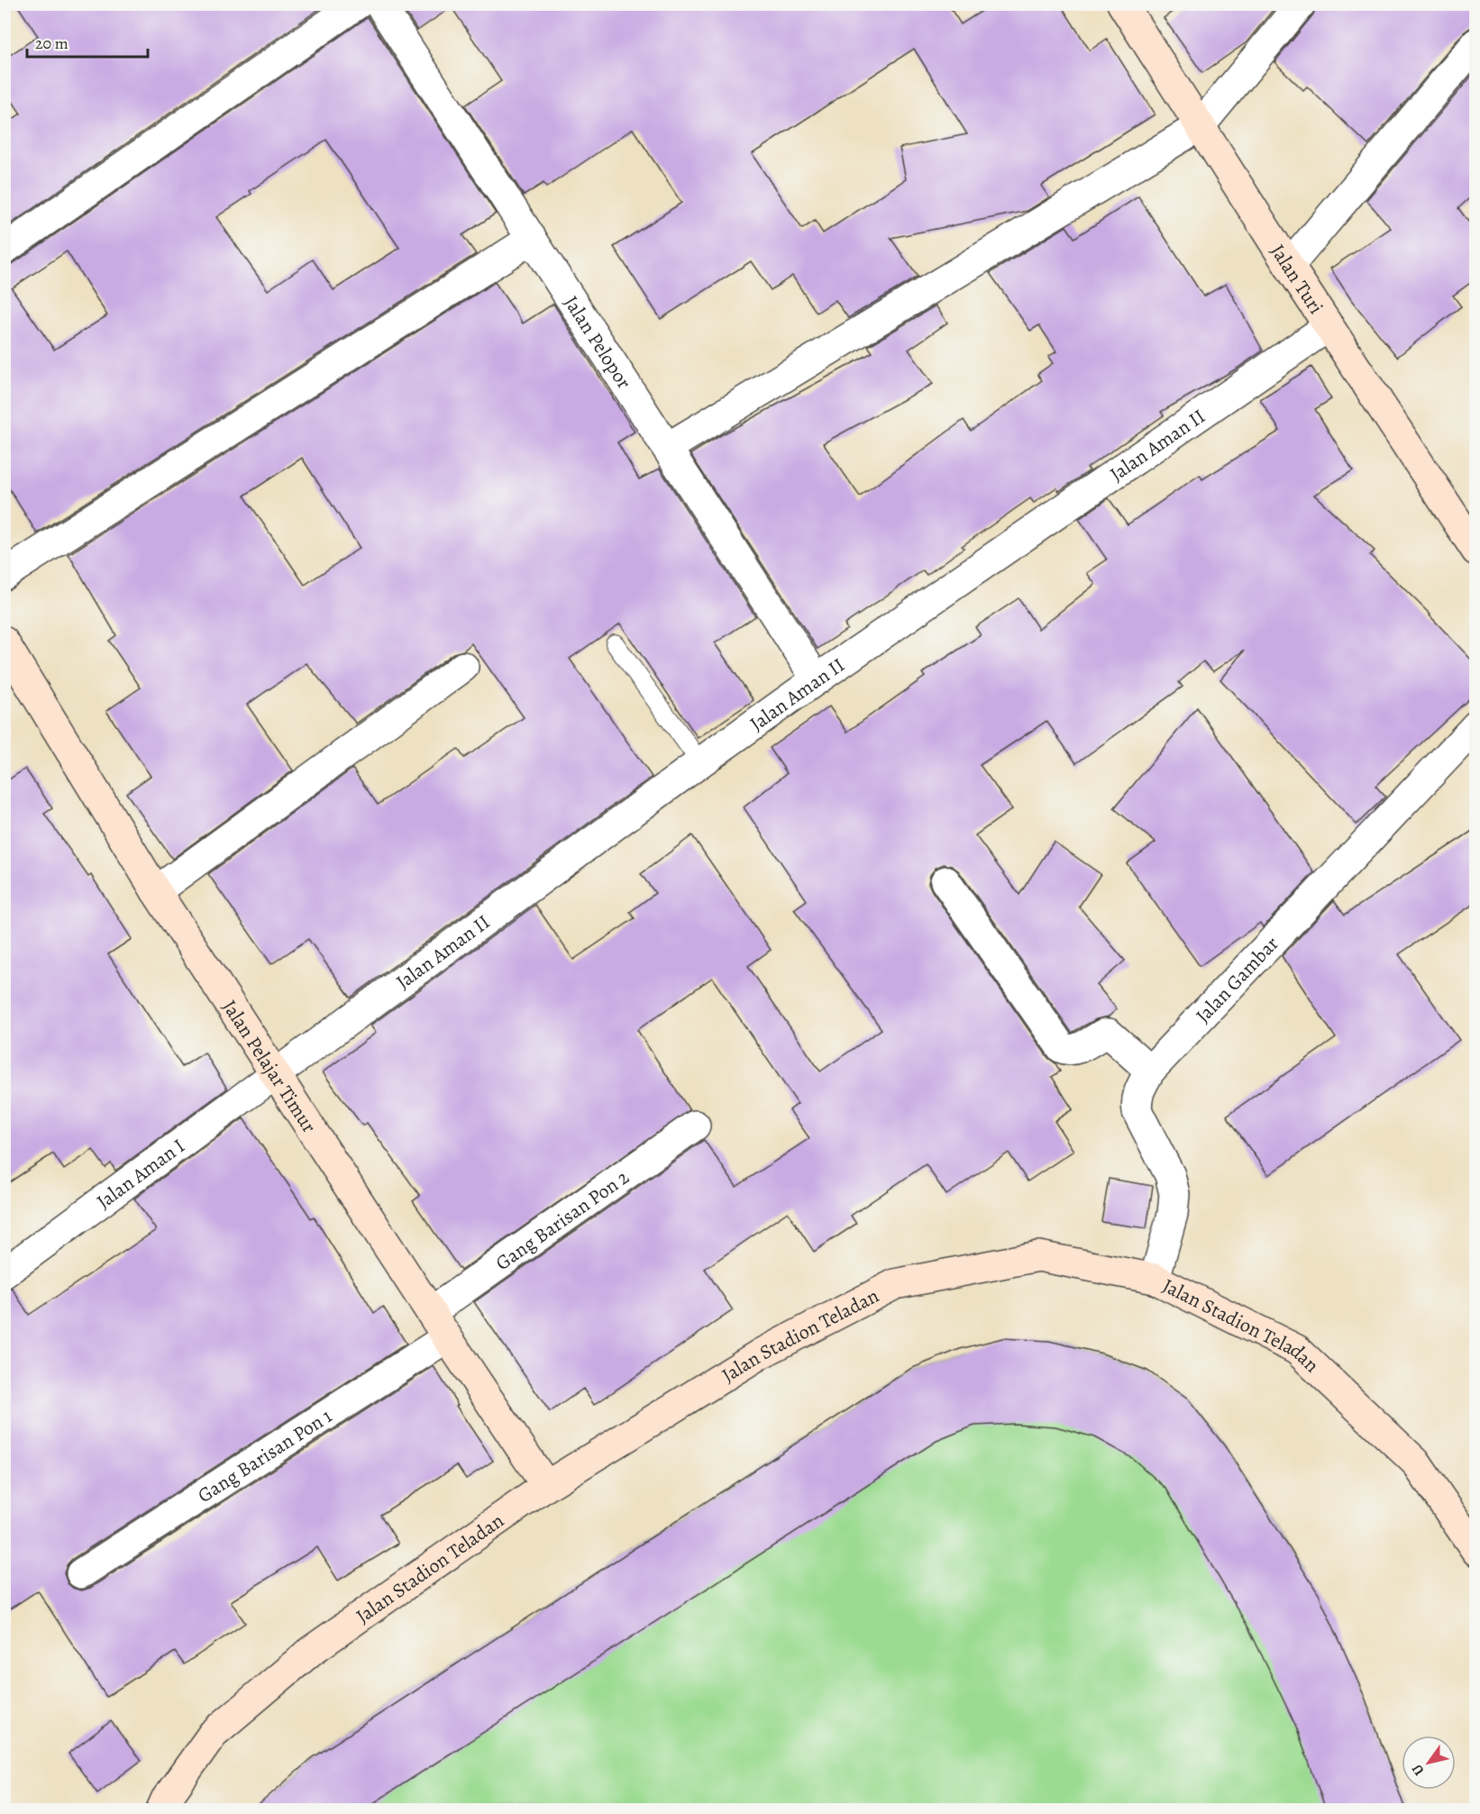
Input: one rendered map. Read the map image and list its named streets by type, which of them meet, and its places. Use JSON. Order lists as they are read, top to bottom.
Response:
{
  "streets": {
    "street": [
      "Jalan Turi",
      "Jalan Pelopor",
      "Jalan Aman II",
      "Jalan Gambar",
      "Jalan Pelajar Timur",
      "Jalan Aman I",
      "Gang Barisan Pon 2",
      "Jalan Stadion Teladan",
      "Gang Barisan Pon 1"
    ]
  },
  "crossings": [
    ["Jalan Turi", "Jalan Aman II"],
    ["Jalan Pelopor", "Jalan Aman II"],
    ["Jalan Aman II", "Jalan Pelajar Timur"],
    ["Jalan Aman II", "Jalan Aman I"],
    ["Jalan Gambar", "Jalan Stadion Teladan"],
    ["Jalan Pelajar Timur", "Jalan Aman I"],
    ["Jalan Pelajar Timur", "Gang Barisan Pon 2"],
    ["Jalan Pelajar Timur", "Jalan Stadion Teladan"],
    ["Jalan Pelajar Timur", "Gang Barisan Pon 1"]
  ],
  "scale_bar": "20 m",
  "north": "bottom left"
}
